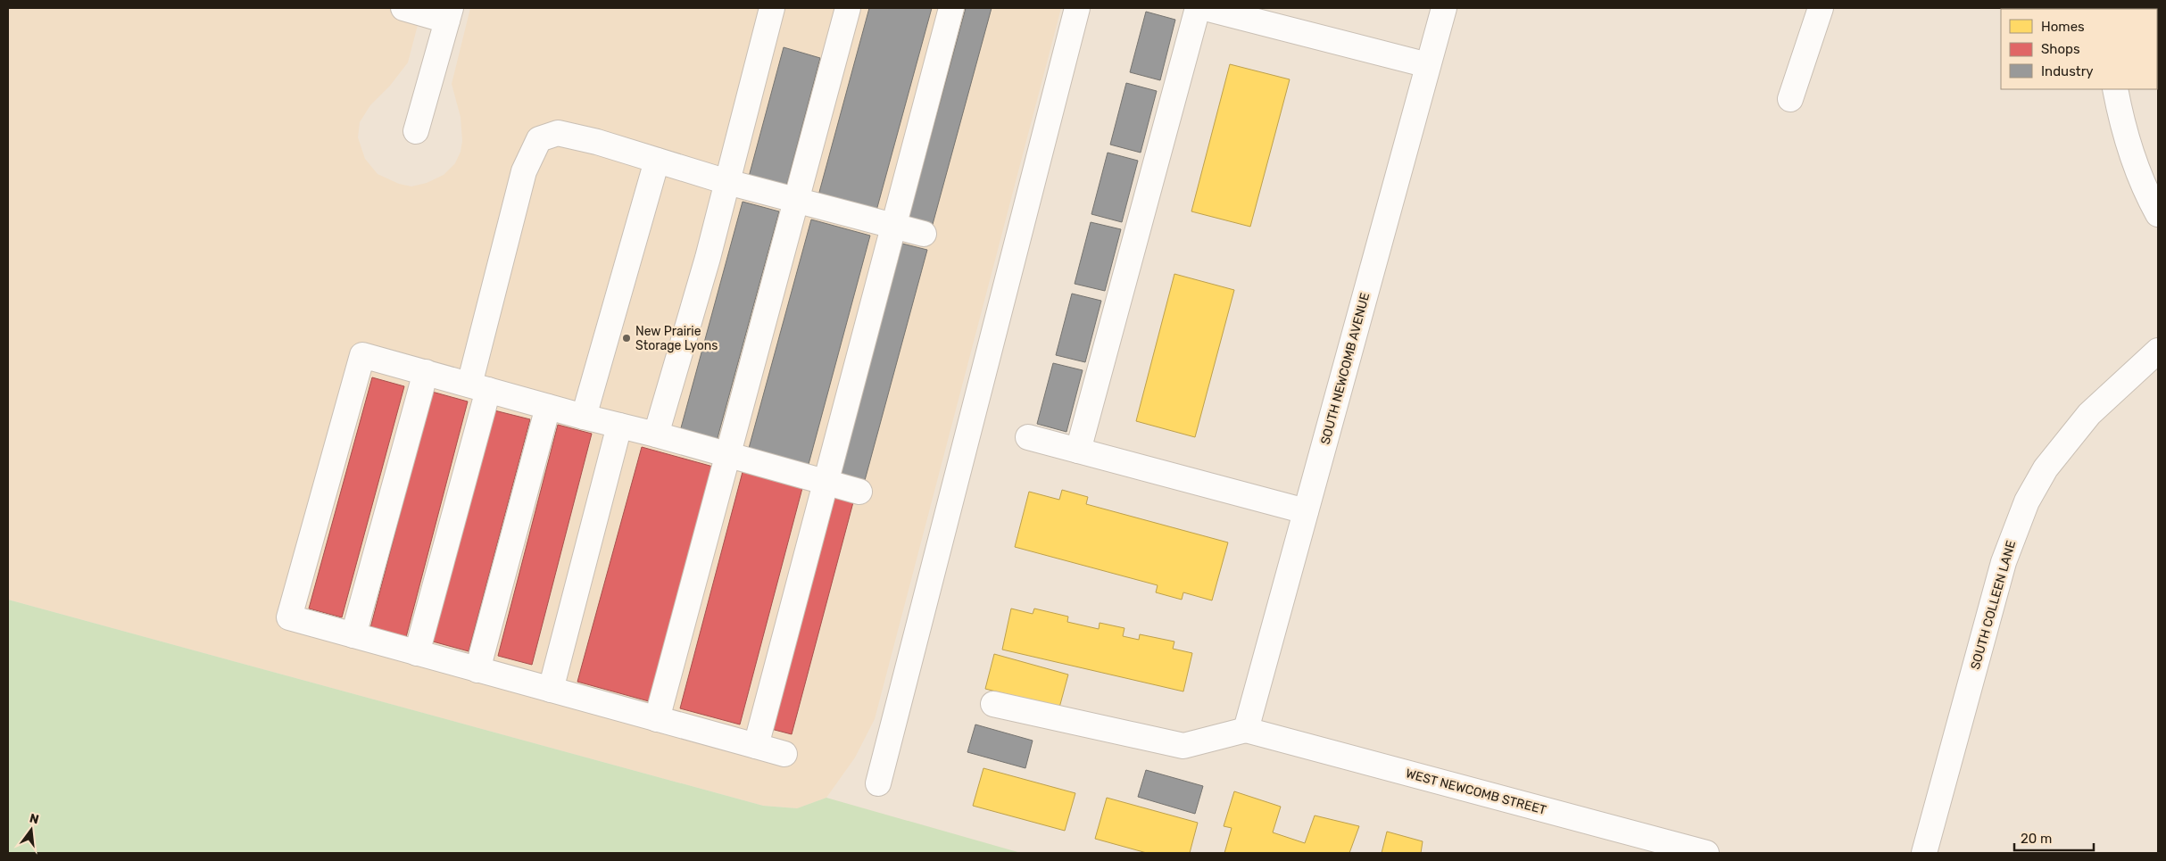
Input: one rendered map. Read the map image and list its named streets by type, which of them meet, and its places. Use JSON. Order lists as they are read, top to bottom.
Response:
{
  "streets": {
    "street": ["SOUTH NEWCOMB AVENUE", "SOUTH COLLEEN LANE", "WEST NEWCOMB STREET"]
  },
  "crossings": [
    ["SOUTH NEWCOMB AVENUE", "WEST NEWCOMB STREET"]
  ],
  "places": ["New Prairie Storage Lyons"],
  "legend": ["Homes", "Shops", "Industry"],
  "scale_bar": "20 m",
  "north": "top"
}
